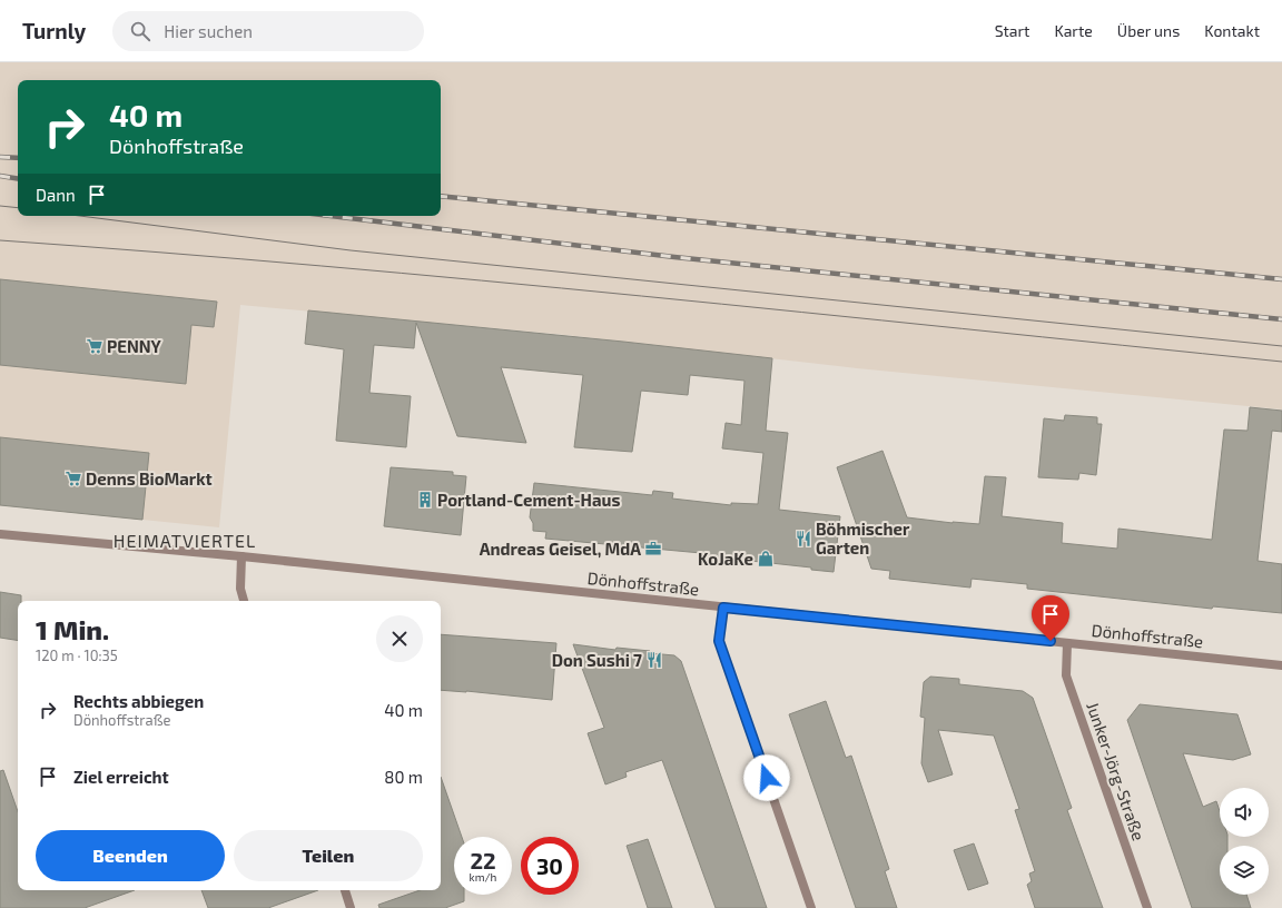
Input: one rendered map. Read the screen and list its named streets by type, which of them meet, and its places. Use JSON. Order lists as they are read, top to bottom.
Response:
{
  "streets": {
    "street": ["Dönhoffstraße", "Junker-Jörg-Straße"]
  },
  "crossings": [
    ["Dönhoffstraße", "Junker-Jörg-Straße"]
  ],
  "districts": ["HEIMATVIERTEL"],
  "places": {
    "supermarket": ["PENNY", "Denns BioMarkt"],
    "building": ["Portland-Cement-Haus"],
    "restaurant": ["Böhmischer Garten", "Don Sushi 7"],
    "office": ["Andreas Geisel, MdA"],
    "shop": ["KoJaKe"]
  },
  "page": {
    "header": "Turnly",
    "search": "Hier suchen",
    "nav": [
      "Start",
      "Karte",
      "Über uns",
      "Kontakt"
    ],
    "turn": ["40 m", "Dönhoffstraße"],
    "then": "Dann",
    "heading": ["1 Min.", "120 m · 10:35"],
    "list": [
      {
        "name": "Rechts abbiegen",
        "note": "Dönhoffstraße",
        "value": "40 m"
      },
      {
        "name": "Ziel erreicht",
        "value": "80 m"
      }
    ],
    "buttons": ["Beenden", "Teilen"],
    "speed": "22 km/h",
    "limit": "30"
  }
}
